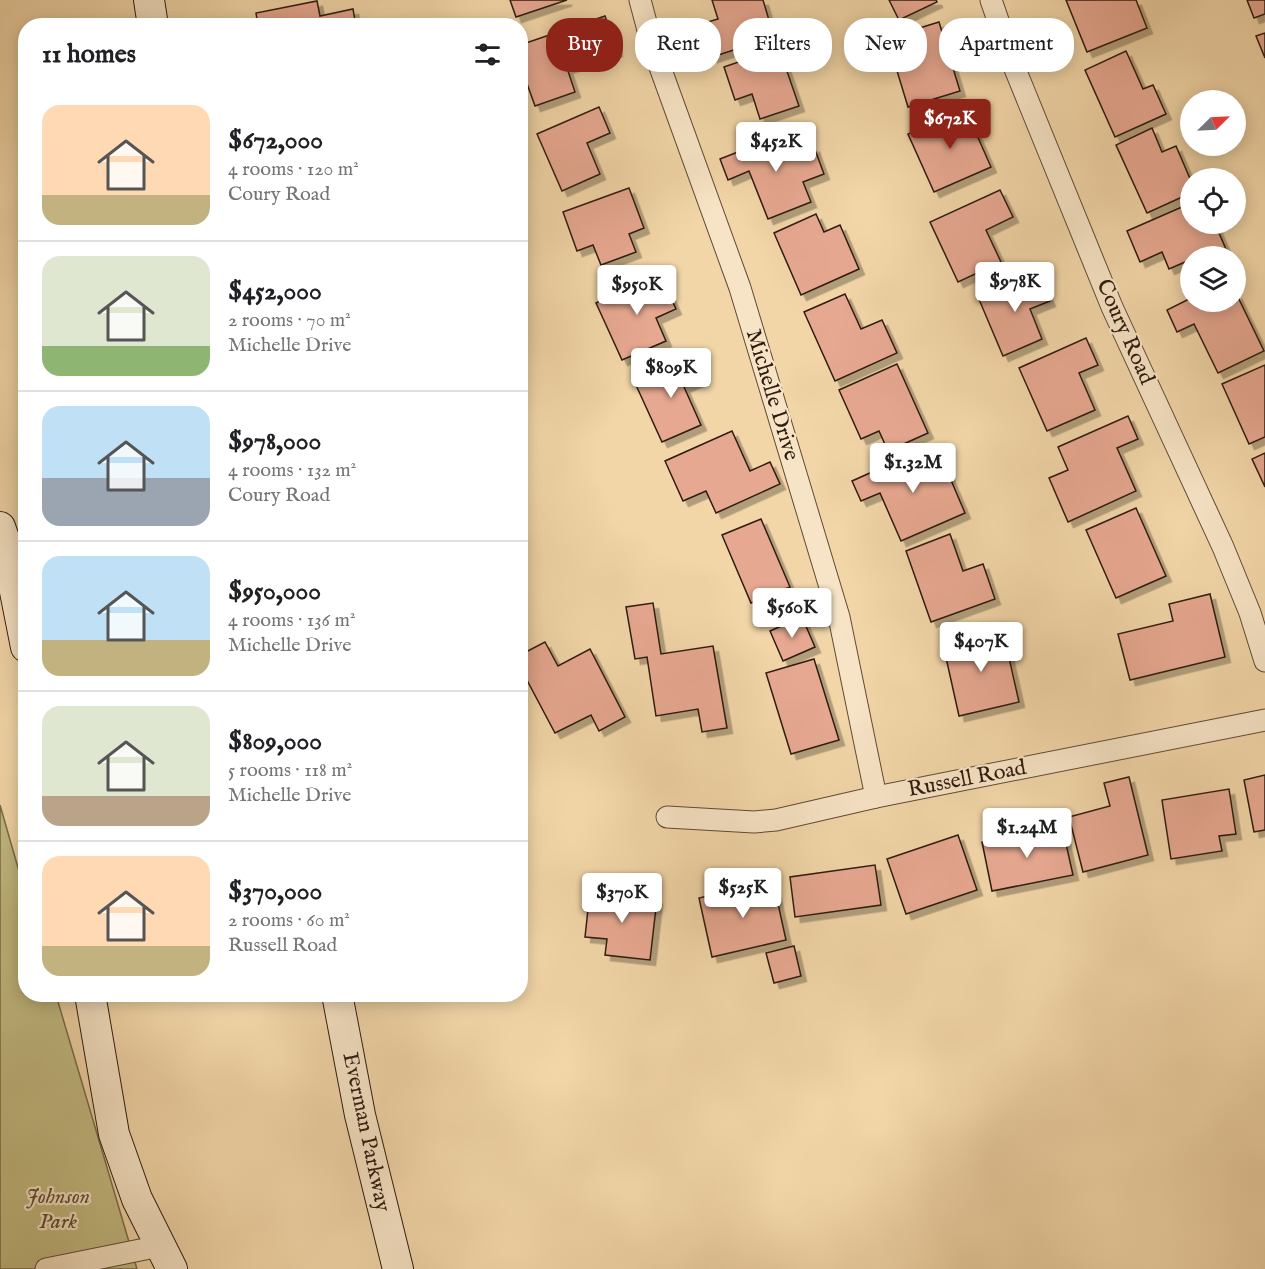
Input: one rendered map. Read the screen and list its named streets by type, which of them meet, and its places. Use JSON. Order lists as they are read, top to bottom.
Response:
{
  "streets": {
    "main road": ["Everman Parkway"],
    "street": ["Coury Road", "Michelle Drive", "Russell Road"]
  },
  "crossings": [
    ["Michelle Drive", "Russell Road"]
  ],
  "parks": ["Johnson Park"],
  "north": "top right",
  "page": {
    "chip": [
      "Buy",
      "Rent",
      "Filters",
      "New",
      "Apartment"
    ],
    "heading": "11 homes",
    "list": [
      {
        "name": "$672,000",
        "note": "4 rooms · 120 m² · Coury Road"
      },
      {
        "name": "$452,000",
        "note": "2 rooms · 70 m² · Michelle Drive"
      },
      {
        "name": "$978,000",
        "note": "4 rooms · 132 m² · Coury Road"
      },
      {
        "name": "$950,000",
        "note": "4 rooms · 136 m² · Michelle Drive"
      },
      {
        "name": "$809,000",
        "note": "5 rooms · 118 m² · Michelle Drive"
      },
      {
        "name": "$370,000",
        "note": "2 rooms · 60 m² · Russell Road"
      }
    ],
    "price": [
      "$672K",
      "$452K",
      "$978K",
      "$950K",
      "$809K",
      "$1.32M",
      "$560K",
      "$407K",
      "$1.24M",
      "$525K",
      "$370K"
    ]
  }
}
